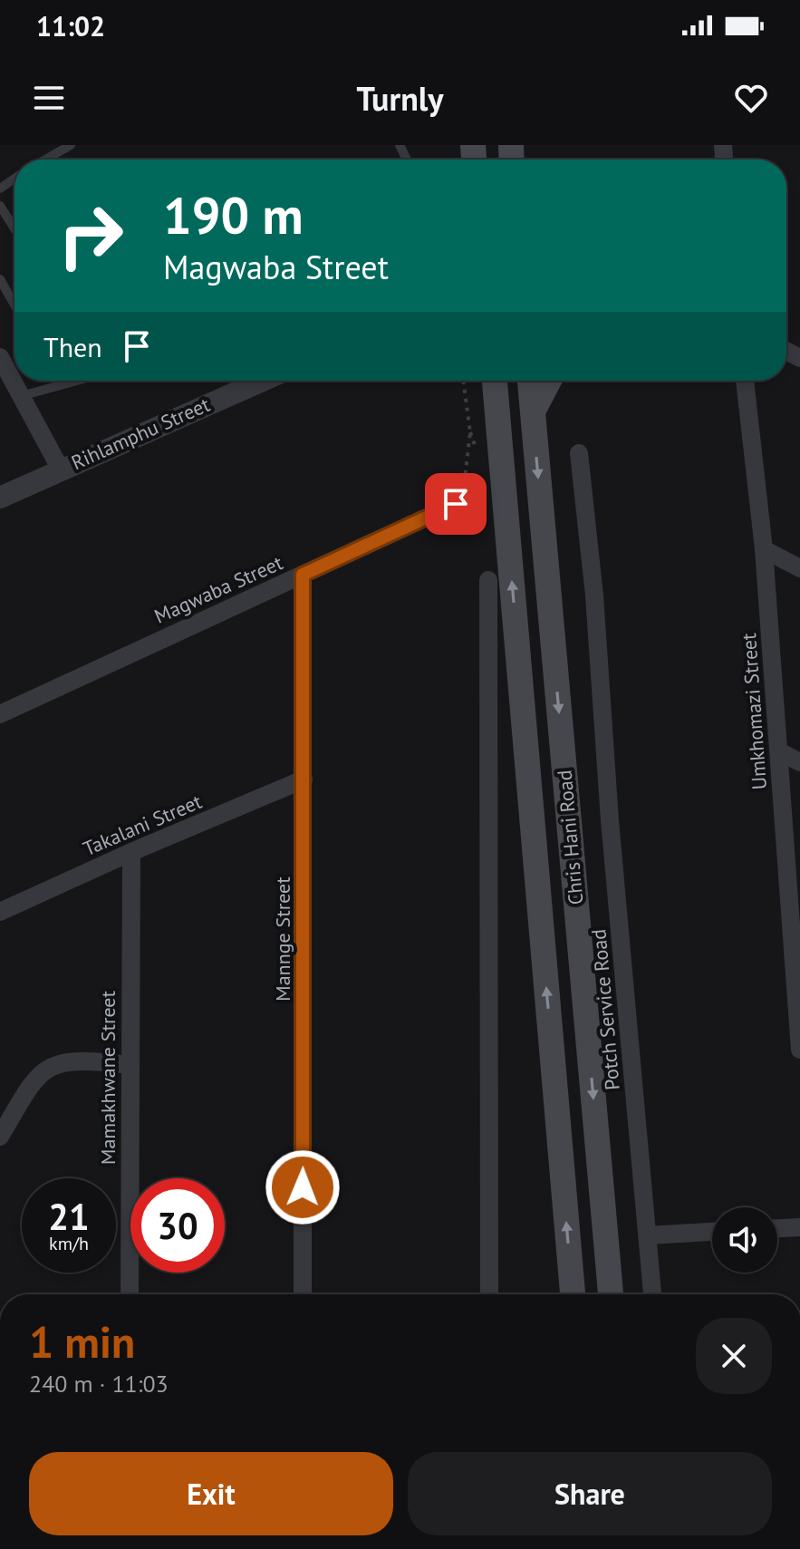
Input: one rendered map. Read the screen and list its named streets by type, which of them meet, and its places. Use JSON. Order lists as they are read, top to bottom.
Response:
{
  "streets": {
    "main road": ["Chris Hani Road"],
    "street": [
      "Rihlamphu Street",
      "Magwaba Street",
      "Umkhomazi Street",
      "Takalani Street",
      "Mannge Street",
      "Potch Service Road",
      "Mamakhwane Street"
    ]
  },
  "crossings": [
    ["Magwaba Street", "Mannge Street"],
    ["Takalani Street", "Mannge Street"],
    ["Takalani Street", "Mamakhwane Street"]
  ],
  "page": {
    "status": "11:02",
    "header": "Turnly",
    "turn": ["190 m", "Magwaba Street"],
    "then": "Then",
    "speed": "21 km/h",
    "limit": "30",
    "heading": ["1 min", "240 m · 11:03"],
    "buttons": ["Exit", "Share"]
  }
}
